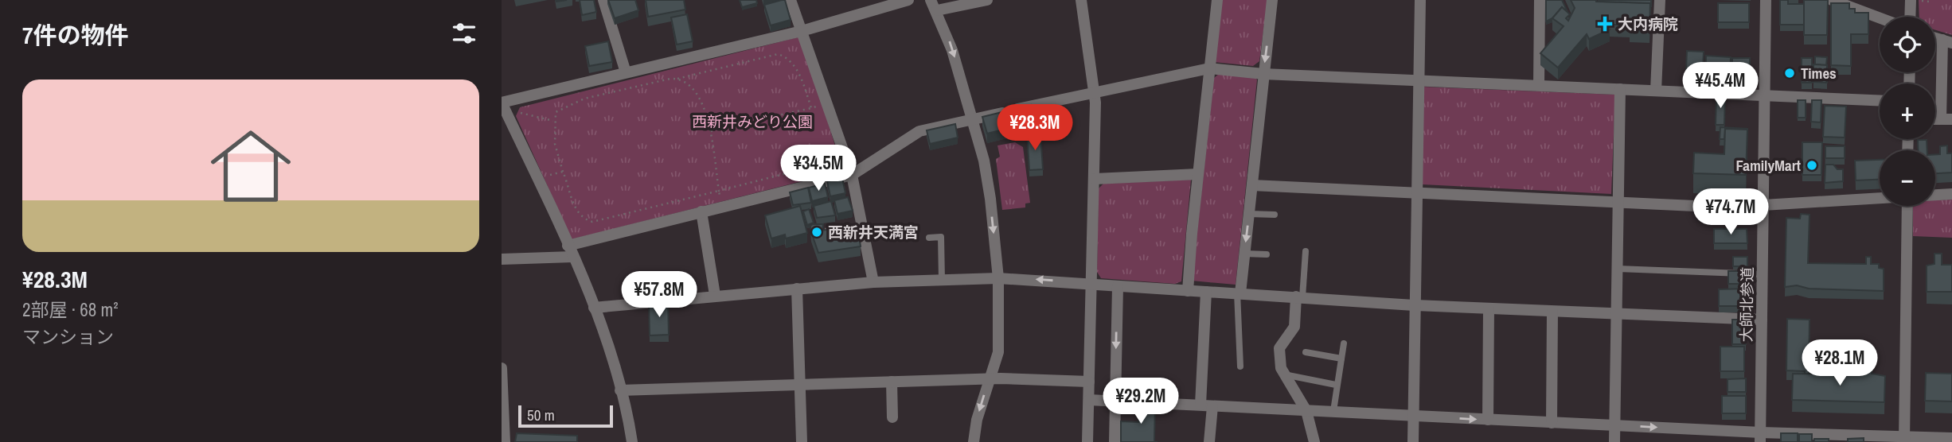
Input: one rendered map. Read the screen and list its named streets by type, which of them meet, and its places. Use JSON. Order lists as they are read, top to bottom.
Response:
{
  "streets": {
    "street": ["大師北参道"]
  },
  "parks": ["西新井みどり公園"],
  "places": {
    "health": ["大内病院"],
    "other": ["Times", "FamilyMart", "西新井天満宮"]
  },
  "scale_bar": "50 m",
  "page": {
    "heading": "7件の物件",
    "map_buttons": ["+", "−"],
    "price": [
      "¥45.4M",
      "¥28.3M",
      "¥34.5M",
      "¥74.7M",
      "¥57.8M",
      "¥28.1M",
      "¥29.2M"
    ],
    "list": [
      {
        "name": "¥28.3M",
        "note": "2部屋 · 68 m² · マンション"
      }
    ],
    "scale": "50 m"
  }
}
